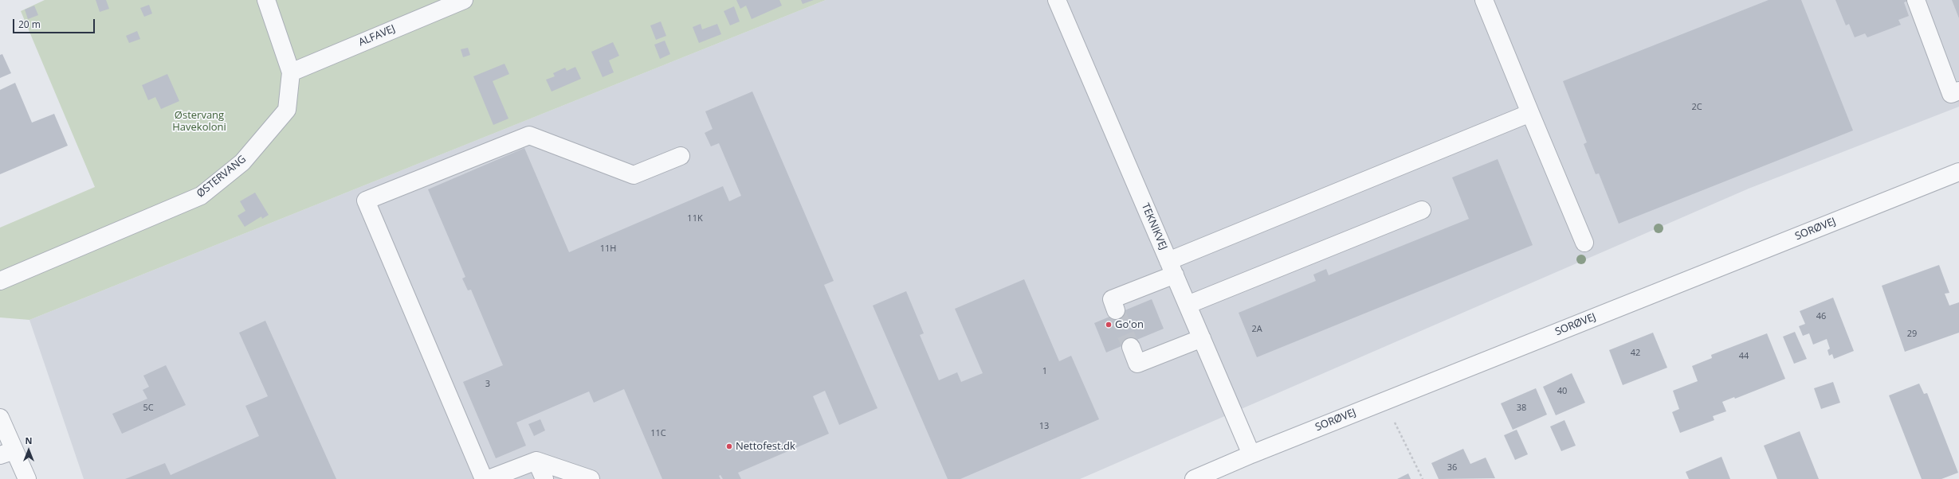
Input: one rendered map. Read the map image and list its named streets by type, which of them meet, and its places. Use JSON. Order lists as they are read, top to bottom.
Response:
{
  "streets": {
    "street": [
      "ALFAVEJ",
      "ØSTERVANG",
      "TEKNIKVEJ",
      "SORØVEJ"
    ]
  },
  "crossings": [
    ["ALFAVEJ", "ØSTERVANG"],
    ["TEKNIKVEJ", "SORØVEJ"]
  ],
  "parks": ["Østervang Havekoloni"],
  "places": ["Go'on", "Nettofest.dk"],
  "house_numbers": [
    "2C",
    "11K",
    "11H",
    "46",
    "2A",
    "29",
    "42",
    "44",
    "1",
    "3",
    "40",
    "5C",
    "38",
    "13",
    "11C",
    "36"
  ],
  "scale_bar": "20 m",
  "north": "top"
}
